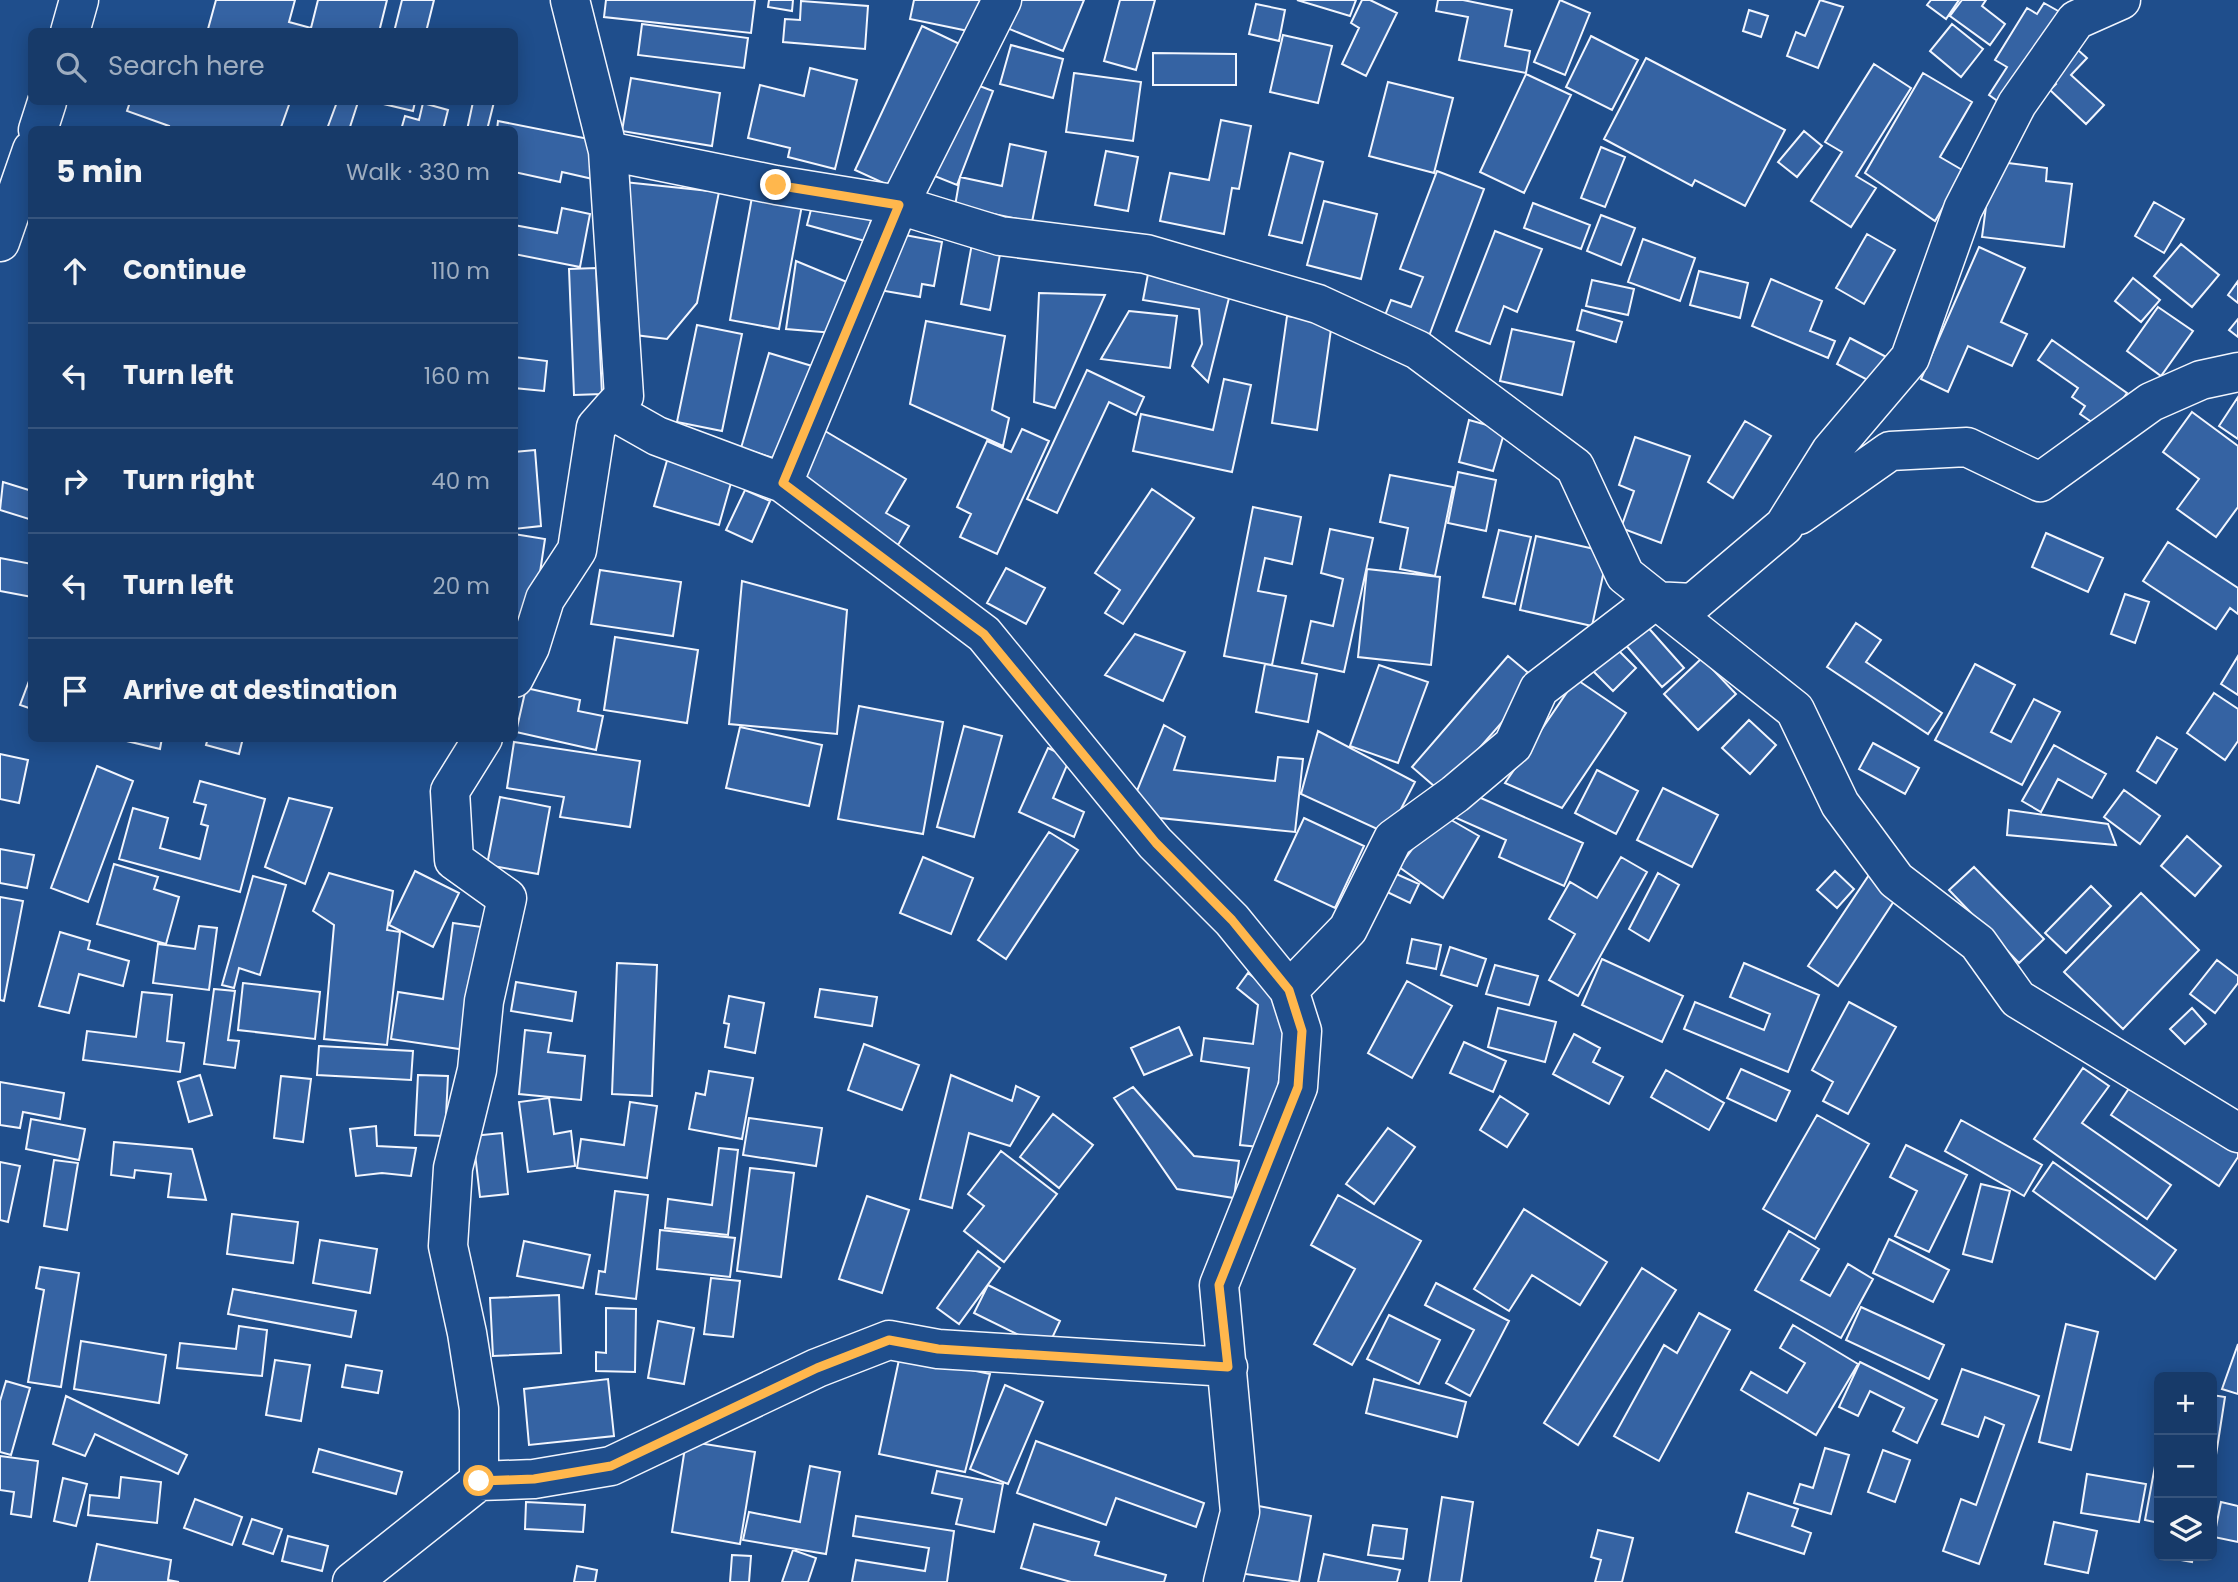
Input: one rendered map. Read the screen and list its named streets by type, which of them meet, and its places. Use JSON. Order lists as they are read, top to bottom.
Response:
{
  "page": {
    "search": "Search here",
    "heading": ["5 min", "Walk · 330 m"],
    "list": [
      ["Continue", "110 m"],
      ["Turn left", "160 m"],
      ["Turn right", "40 m"],
      ["Turn left", "20 m"],
      "Arrive at destination"
    ],
    "map_buttons": ["+", "−"]
  }
}
